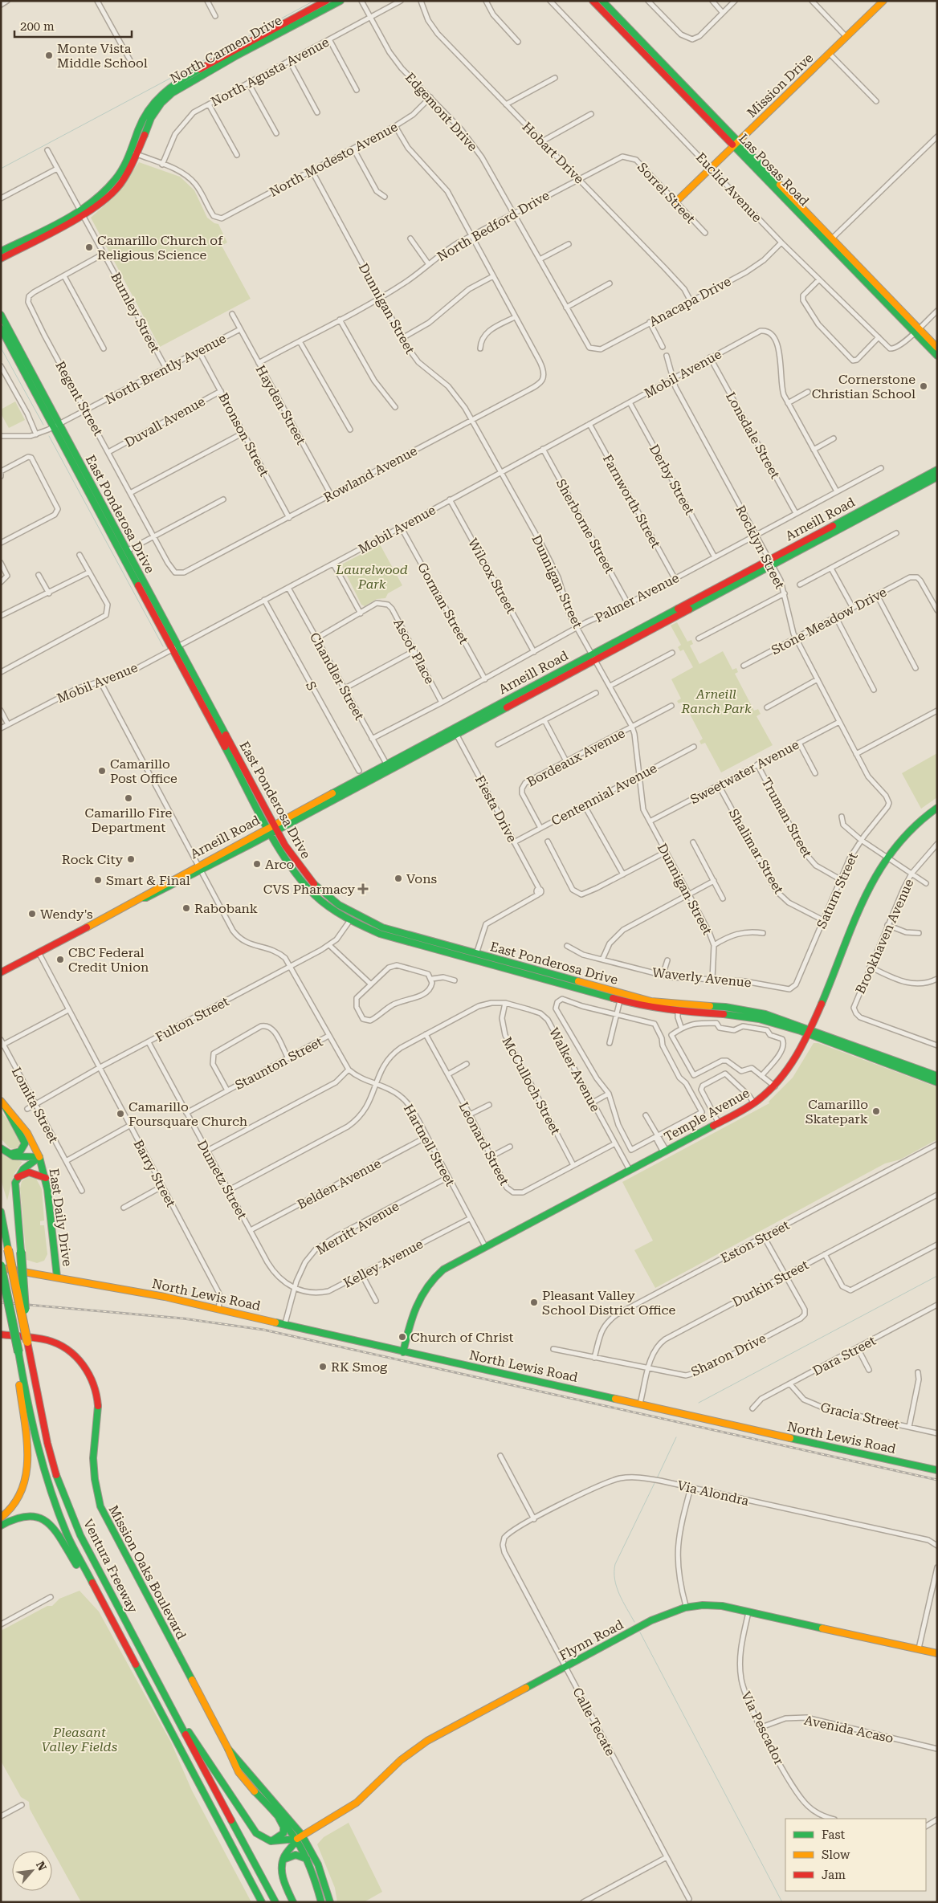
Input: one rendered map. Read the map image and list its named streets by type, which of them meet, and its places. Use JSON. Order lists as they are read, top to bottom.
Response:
{
  "streets": {
    "main road": [
      "North Carmen Drive",
      "Mission Drive",
      "Las Posas Road",
      "East Ponderosa Drive",
      "Arneill Road",
      "Temple Avenue",
      "East Daily Drive",
      "North Lewis Road",
      "Ventura Freeway",
      "Mission Oaks Boulevard",
      "Flynn Road"
    ],
    "street": [
      "North Agusta Avenue",
      "Edgemont Drive",
      "Hobart Drive",
      "North Modesto Avenue",
      "Euclid Avenue",
      "Sorrel Street",
      "North Bedford Drive",
      "Anacapa Drive",
      "Dunnigan Street",
      "Burnley Street",
      "North Brently Avenue",
      "Mobil Avenue",
      "Regent Street",
      "Hayden Street",
      "Duvall Avenue",
      "Bronson Street",
      "Lonsdale Street",
      "Rowland Avenue",
      "Derby Street",
      "Farnworth Street",
      "Sherborne Street",
      "Rocklyn Street",
      "Wilcox Street",
      "Palmer Avenue",
      "Gorman Street",
      "Stone Meadow Drive",
      "Ascot Place",
      "Chandler Street",
      "S",
      "Bordeaux Avenue",
      "Sweetwater Avenue",
      "Centennial Avenue",
      "Fiesta Drive",
      "Truman Street",
      "Shalimar Street",
      "Saturn Street",
      "Brookhaven Avenue",
      "Waverly Avenue",
      "Fulton Street",
      "Staunton Street",
      "Walker Avenue",
      "McCulloch Street",
      "Lomita Street",
      "Leonard Street",
      "Hartnell Street",
      "Barry Street",
      "Dumetz Street",
      "Belden Avenue",
      "Merritt Avenue",
      "Eston Street",
      "Kelley Avenue",
      "Durkin Street",
      "Sharon Drive",
      "Dara Street",
      "Gracia Street",
      "Via Alondra",
      "Calle Tecate",
      "Via Pescador",
      "Avenida Acaso"
    ]
  },
  "crossings": [
    ["North Carmen Drive", "Burnley Street"],
    ["North Agusta Avenue", "Edgemont Drive"],
    ["North Agusta Avenue", "North Modesto Avenue"],
    ["Mission Drive", "Las Posas Road"],
    ["Mission Drive", "Euclid Avenue"],
    ["Mission Drive", "Sorrel Street"],
    ["Edgemont Drive", "North Modesto Avenue"],
    ["Edgemont Drive", "North Bedford Drive"],
    ["Edgemont Drive", "Anacapa Drive"],
    ["Hobart Drive", "North Bedford Drive"],
    ["Hobart Drive", "Anacapa Drive"],
    ["North Modesto Avenue", "Dunnigan Street"],
    ["Las Posas Road", "Euclid Avenue"],
    ["Euclid Avenue", "Anacapa Drive"],
    ["Sorrel Street", "North Bedford Drive"],
    ["North Bedford Drive", "Dunnigan Street"],
    ["North Bedford Drive", "Hayden Street"],
    ["Dunnigan Street", "Mobil Avenue"],
    ["Dunnigan Street", "Rowland Avenue"],
    ["Dunnigan Street", "Arneill Road"],
    ["Dunnigan Street", "Palmer Avenue"],
    ["Dunnigan Street", "Bordeaux Avenue"],
    ["Dunnigan Street", "Sweetwater Avenue"],
    ["Dunnigan Street", "Centennial Avenue"],
    ["Dunnigan Street", "Waverly Avenue"],
    ["Burnley Street", "North Brently Avenue"],
    ["Burnley Street", "Regent Street"],
    ["North Brently Avenue", "Regent Street"],
    ["North Brently Avenue", "Hayden Street"],
    ["North Brently Avenue", "Bronson Street"],
    ["North Brently Avenue", "East Ponderosa Drive"],
    ["Mobil Avenue", "Lonsdale Street"],
    ["Mobil Avenue", "Derby Street"],
    ["Mobil Avenue", "Farnworth Street"],
    ["Mobil Avenue", "East Ponderosa Drive"],
    ["Mobil Avenue", "Sherborne Street"],
    ["Mobil Avenue", "Rocklyn Street"],
    ["Mobil Avenue", "Wilcox Street"],
    ["Mobil Avenue", "Gorman Street"],
    ["Mobil Avenue", "Chandler Street"],
    ["Mobil Avenue", "S"],
    ["Mobil Avenue", "Hartnell Street"],
    ["Regent Street", "Duvall Avenue"],
    ["Regent Street", "Rowland Avenue"],
    ["Hayden Street", "Rowland Avenue"],
    ["Duvall Avenue", "Bronson Street"],
    ["Bronson Street", "Rowland Avenue"],
    ["Lonsdale Street", "Palmer Avenue"],
    ["Derby Street", "Palmer Avenue"],
    ["Farnworth Street", "Palmer Avenue"],
    ["East Ponderosa Drive", "Arneill Road"],
    ["East Ponderosa Drive", "Fiesta Drive"],
    ["East Ponderosa Drive", "Fulton Street"],
    ["East Ponderosa Drive", "Temple Avenue"],
    ["Arneill Road", "Rocklyn Street"],
    ["Arneill Road", "Chandler Street"],
    ["Arneill Road", "Fiesta Drive"],
    ["Arneill Road", "Hartnell Street"],
    ["Arneill Road", "Barry Street"],
    ["Sherborne Street", "Palmer Avenue"],
    ["Rocklyn Street", "Palmer Avenue"],
    ["Rocklyn Street", "Stone Meadow Drive"],
    ["Rocklyn Street", "Sweetwater Avenue"],
    ["Rocklyn Street", "Saturn Street"],
    ["Wilcox Street", "Palmer Avenue"],
    ["Palmer Avenue", "Gorman Street"],
    ["Palmer Avenue", "Ascot Place"],
    ["Palmer Avenue", "Chandler Street"],
    ["Bordeaux Avenue", "Centennial Avenue"],
    ["Sweetwater Avenue", "Truman Street"],
    ["Sweetwater Avenue", "Shalimar Street"],
    ["Centennial Avenue", "Fiesta Drive"],
    ["Truman Street", "Saturn Street"],
    ["Shalimar Street", "Saturn Street"],
    ["Saturn Street", "Waverly Avenue"],
    ["Fulton Street", "Lomita Street"],
    ["Fulton Street", "Hartnell Street"],
    ["Fulton Street", "Barry Street"],
    ["Fulton Street", "Dumetz Street"],
    ["Staunton Street", "Hartnell Street"],
    ["Staunton Street", "Dumetz Street"],
    ["Walker Avenue", "McCulloch Street"],
    ["Walker Avenue", "Temple Avenue"],
    ["Walker Avenue", "Leonard Street"],
    ["Walker Avenue", "Hartnell Street"],
    ["Walker Avenue", "Dumetz Street"],
    ["McCulloch Street", "Leonard Street"],
    ["Temple Avenue", "Hartnell Street"],
    ["Temple Avenue", "North Lewis Road"],
    ["Hartnell Street", "Belden Avenue"],
    ["Hartnell Street", "Merritt Avenue"],
    ["Hartnell Street", "Kelley Avenue"],
    ["Barry Street", "North Lewis Road"],
    ["Dumetz Street", "Belden Avenue"],
    ["Dumetz Street", "Merritt Avenue"],
    ["Dumetz Street", "Kelley Avenue"],
    ["East Daily Drive", "North Lewis Road"],
    ["Merritt Avenue", "Kelley Avenue"],
    ["Merritt Avenue", "North Lewis Road"],
    ["Eston Street", "Sharon Drive"],
    ["Durkin Street", "North Lewis Road"],
    ["Durkin Street", "Sharon Drive"],
    ["North Lewis Road", "Ventura Freeway"],
    ["Dara Street", "Gracia Street"],
    ["Via Alondra", "Calle Tecate"],
    ["Mission Oaks Boulevard", "Flynn Road"],
    ["Flynn Road", "Calle Tecate"],
    ["Flynn Road", "Via Pescador"],
    ["Via Pescador", "Avenida Acaso"]
  ],
  "parks": ["Laurelwood Park", "Arneill Ranch Park", "Pleasant Valley Fields"],
  "places": {
    "other": [
      "Monte Vista Middle School",
      "Camarillo Church of Religious Science",
      "Cornerstone Christian School",
      "Camarillo Post Office",
      "Camarillo Fire Department",
      "Rock City",
      "Arco",
      "Vons",
      "Smart & Final",
      "Rabobank",
      "Wendy's",
      "CBC Federal Credit Union",
      "Camarillo Skatepark",
      "Camarillo Foursquare Church",
      "Pleasant Valley School District Office",
      "Church of Christ",
      "RK Smog"
    ],
    "health": ["CVS Pharmacy"]
  },
  "legend": ["Fast", "Slow", "Jam"],
  "scale_bar": "200 m",
  "north": "top right"
}
